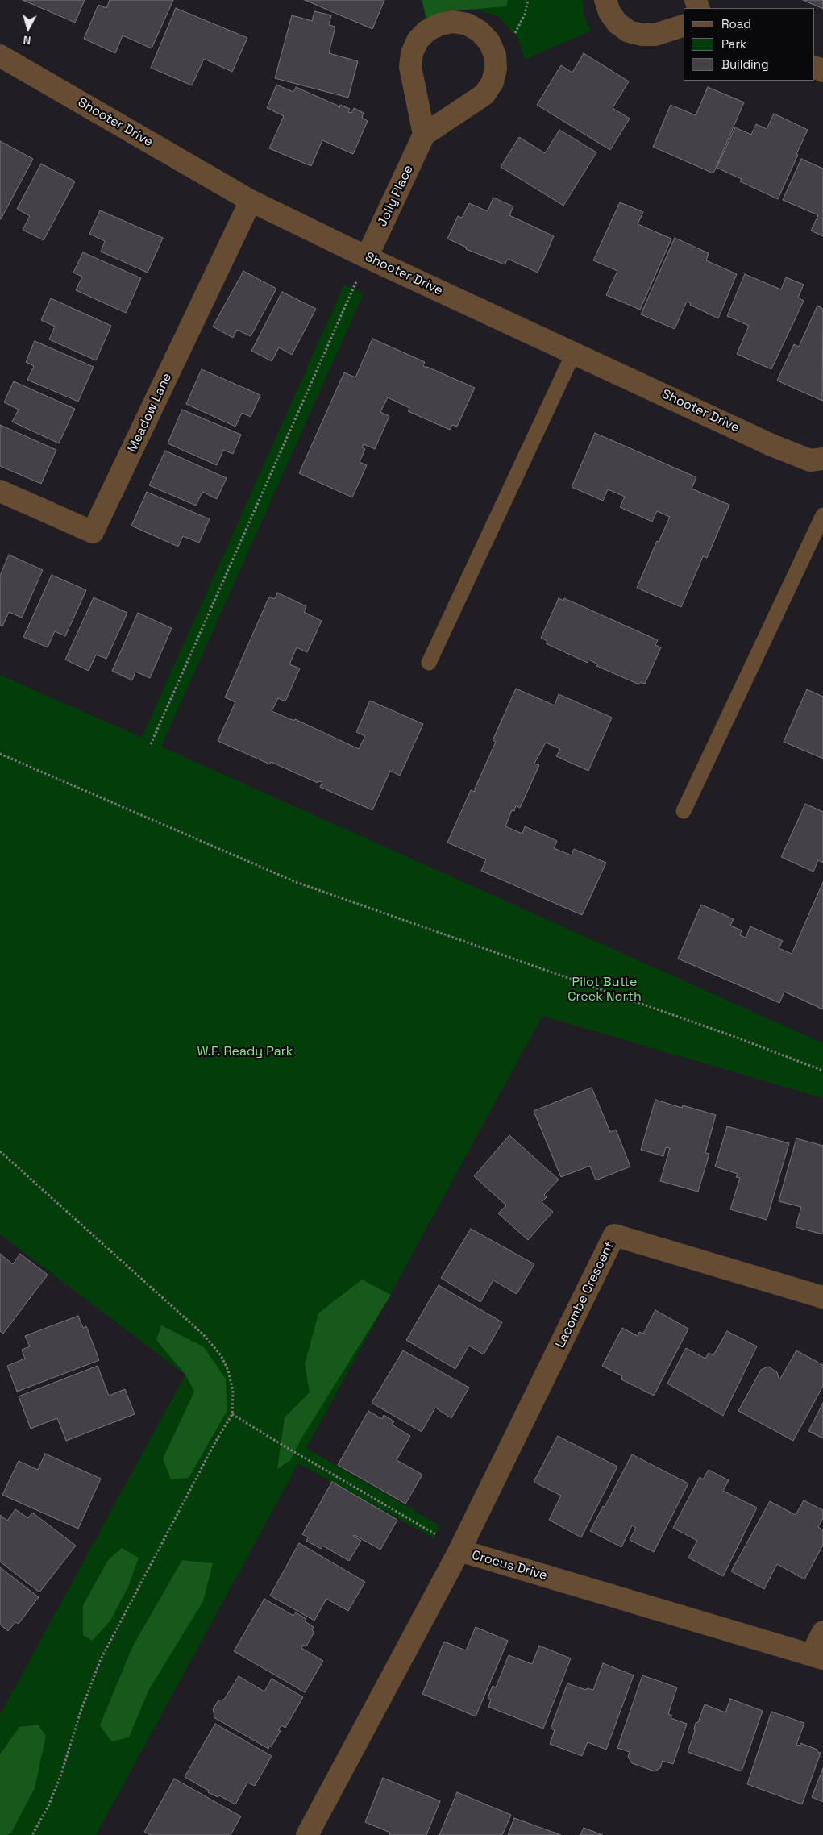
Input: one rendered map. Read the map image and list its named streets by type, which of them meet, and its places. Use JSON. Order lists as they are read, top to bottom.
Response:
{
  "streets": {
    "street": [
      "Shooter Drive",
      "Jolly Place",
      "Meadow Lane",
      "Lacombe Crescent",
      "Crocus Drive"
    ]
  },
  "crossings": [
    ["Shooter Drive", "Jolly Place"],
    ["Shooter Drive", "Meadow Lane"],
    ["Lacombe Crescent", "Crocus Drive"]
  ],
  "parks": ["Pilot Butte Creek North", "W.F. Ready Park"],
  "legend": ["Road", "Park", "Building"],
  "north": "bottom"
}
